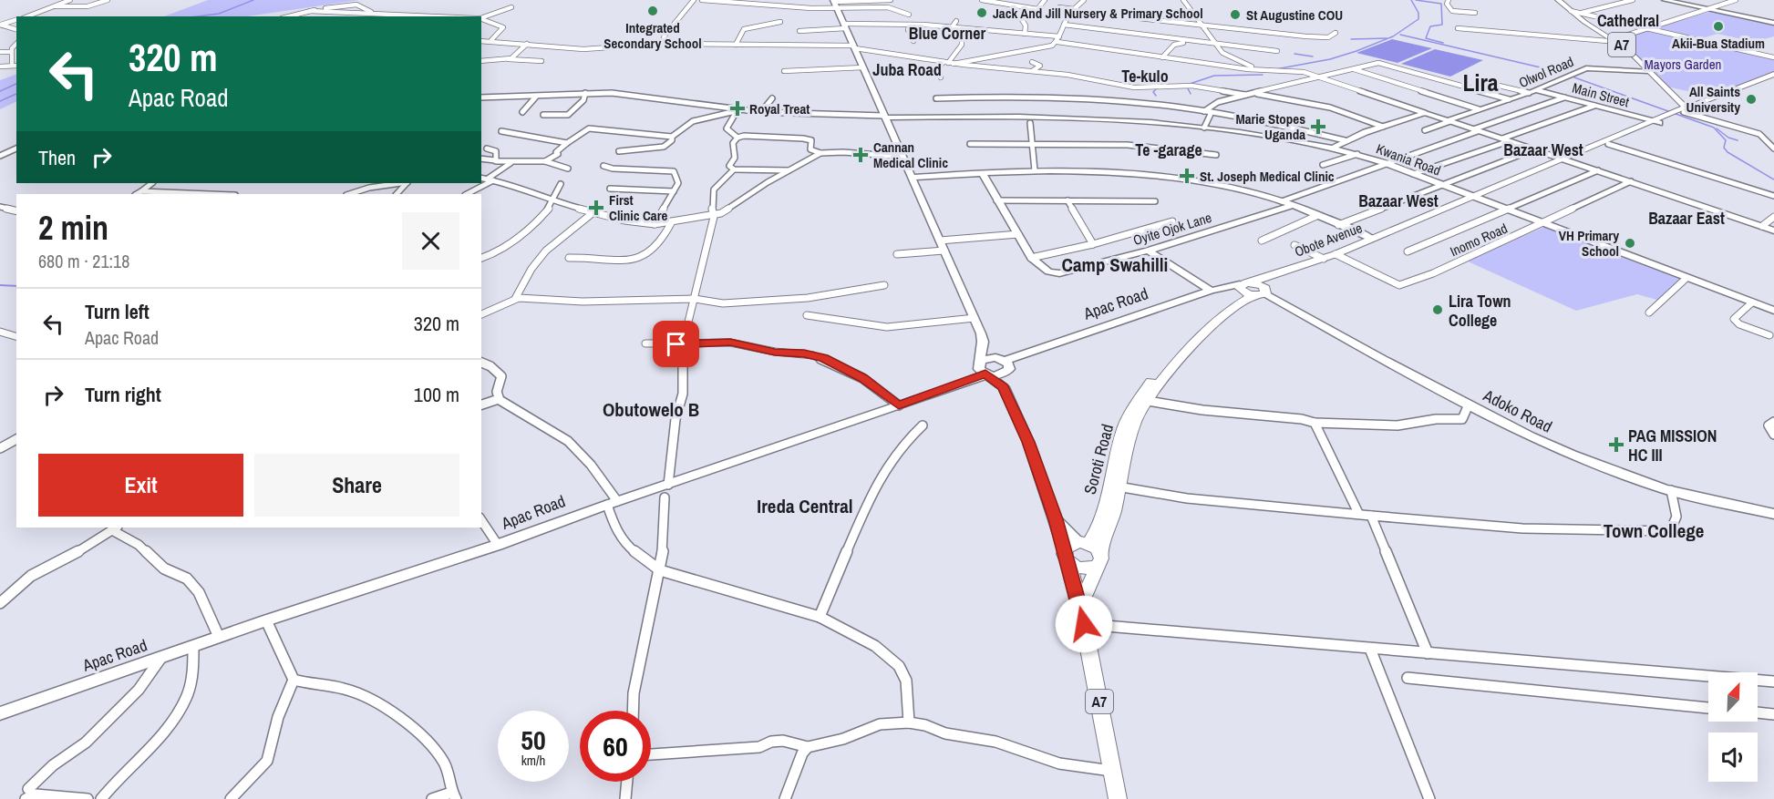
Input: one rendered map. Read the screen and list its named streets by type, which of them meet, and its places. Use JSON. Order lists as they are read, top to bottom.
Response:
{
  "streets": {
    "main road": ["A7", "Obote Avenue", "Soroti Road"],
    "street": [
      "Olwol Road",
      "Main Street",
      "Kwania Road",
      "Oyite Ojok Lane",
      "Inomo Road",
      "Apac Road",
      "Adoko Road"
    ]
  },
  "crossings": [
    ["A7", "Olwol Road"],
    ["Olwol Road", "Main Street"],
    ["Main Street", "Obote Avenue"],
    ["Kwania Road", "Obote Avenue"],
    ["Obote Avenue", "Inomo Road"],
    ["Obote Avenue", "Apac Road"],
    ["Obote Avenue", "Adoko Road"],
    ["Apac Road", "Adoko Road"]
  ],
  "districts": [
    "Cathedral",
    "Blue Corner",
    "Juba Road",
    "Te-kulo",
    "Lira",
    "Te -garage",
    "Bazaar West",
    "Bazaar West",
    "Bazaar East",
    "Camp Swahilli",
    "Obutowelo B",
    "Ireda Central",
    "Town College"
  ],
  "parks": ["Mayors Garden"],
  "places": {
    "other": [
      "Integrated Secondary School",
      "Jack And Jill Nursery & Primary School",
      "St Augustine COU",
      "Akii-Bua Stadium",
      "All Saints University",
      "VH Primary School",
      "Lira Town College"
    ],
    "health": [
      "Royal Treat",
      "Marie Stopes Uganda",
      "Cannan Medical Clinic",
      "St. Joseph Medical Clinic",
      "First Clinic Care",
      "PAG MISSION HC III"
    ]
  },
  "north": "top right",
  "page": {
    "turn": ["320 m", "Apac Road"],
    "then": "Then",
    "heading": ["2 min", "680 m · 21:18"],
    "list": [
      {
        "name": "Turn left",
        "note": "Apac Road",
        "value": "320 m"
      },
      {
        "name": "Turn right",
        "value": "100 m"
      }
    ],
    "buttons": ["Exit", "Share"],
    "speed": "50 km/h",
    "limit": "60"
  }
}
